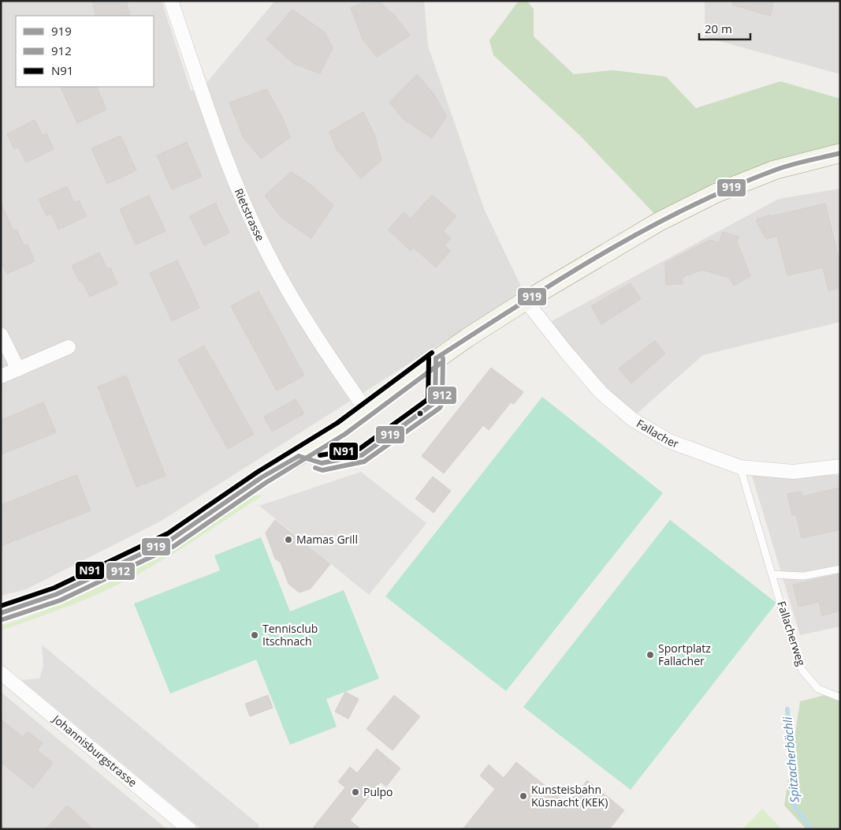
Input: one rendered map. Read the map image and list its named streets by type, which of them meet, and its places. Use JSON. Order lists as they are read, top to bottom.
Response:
{
  "streets": {
    "street": ["Rietstrasse", "Fallacher", "Johannisburgstrasse"],
    "lane": ["Fallacherweg"]
  },
  "crossings": [
    ["Fallacher", "Fallacherweg"]
  ],
  "water": ["Spitzacherbächli"],
  "places": [
    "Mamas Grill",
    "Tennisclub Itschnach",
    "Sportplatz Fallacher",
    "Pulpo",
    "Kunsteisbahn Küsnacht (KEK)"
  ],
  "lines": ["transit line 919", "transit line N91", "transit line 912"],
  "legend": ["919", "912", "N91"],
  "scale_bar": "20 m"
}
